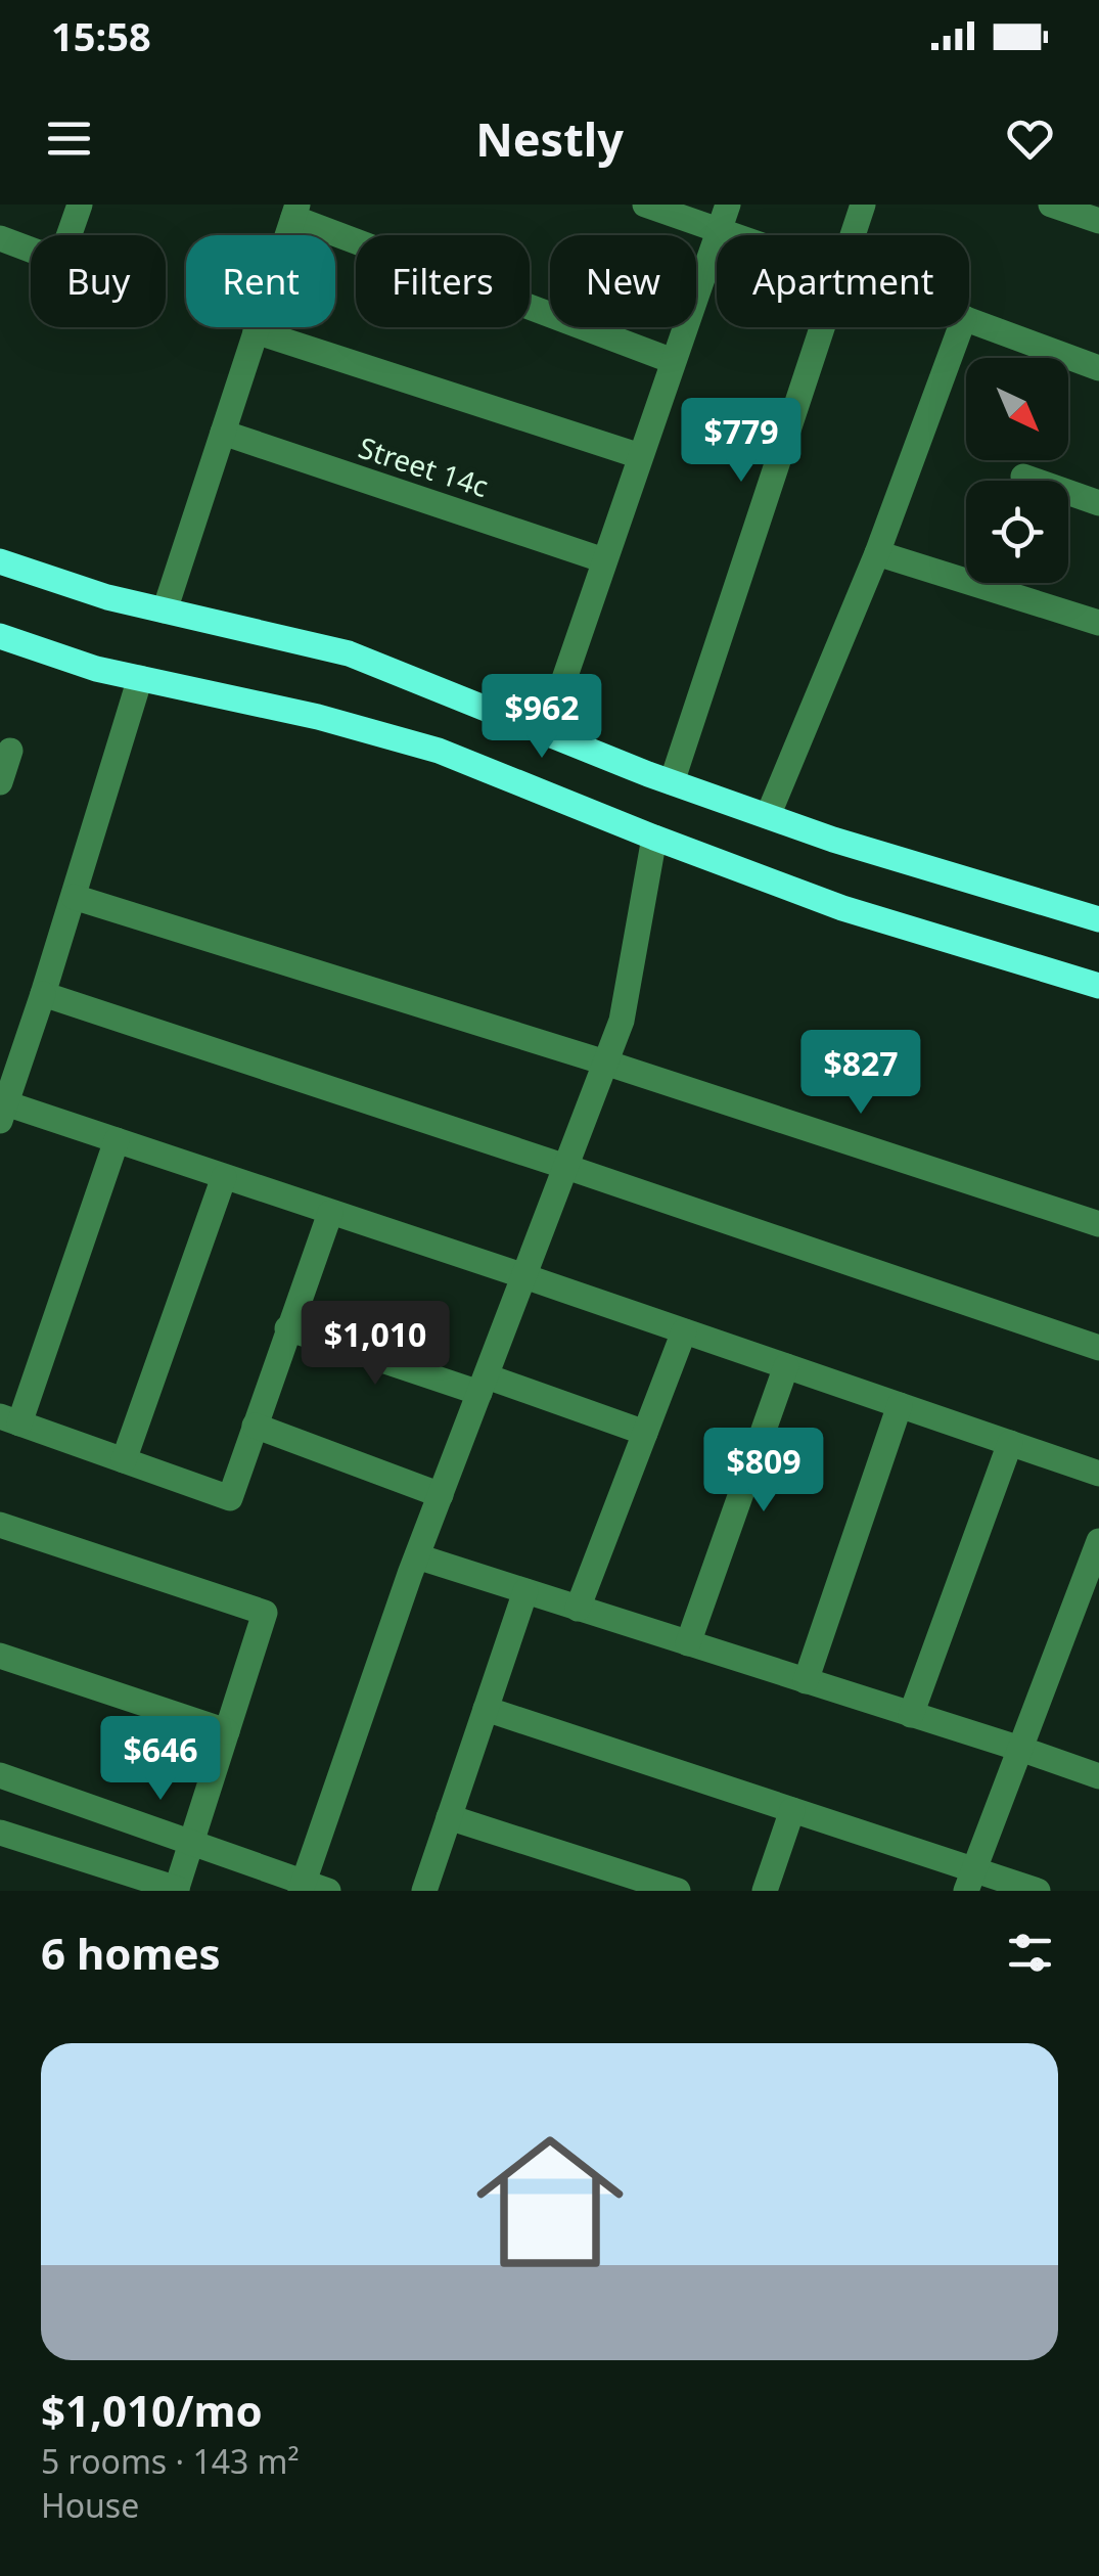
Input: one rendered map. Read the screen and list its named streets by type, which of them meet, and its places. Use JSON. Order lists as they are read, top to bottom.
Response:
{
  "streets": {
    "street": ["Street 14c"]
  },
  "north": "bottom right",
  "page": {
    "status": "15:58",
    "header": "Nestly",
    "chip": [
      "Buy",
      "Rent",
      "Filters",
      "New",
      "Apartment"
    ],
    "price": [
      "$779",
      "$962",
      "$827",
      "$1,010",
      "$809",
      "$646"
    ],
    "heading": "6 homes",
    "list": [
      {
        "name": "$1,010/mo",
        "note": "5 rooms · 143 m² · House"
      }
    ]
  }
}
